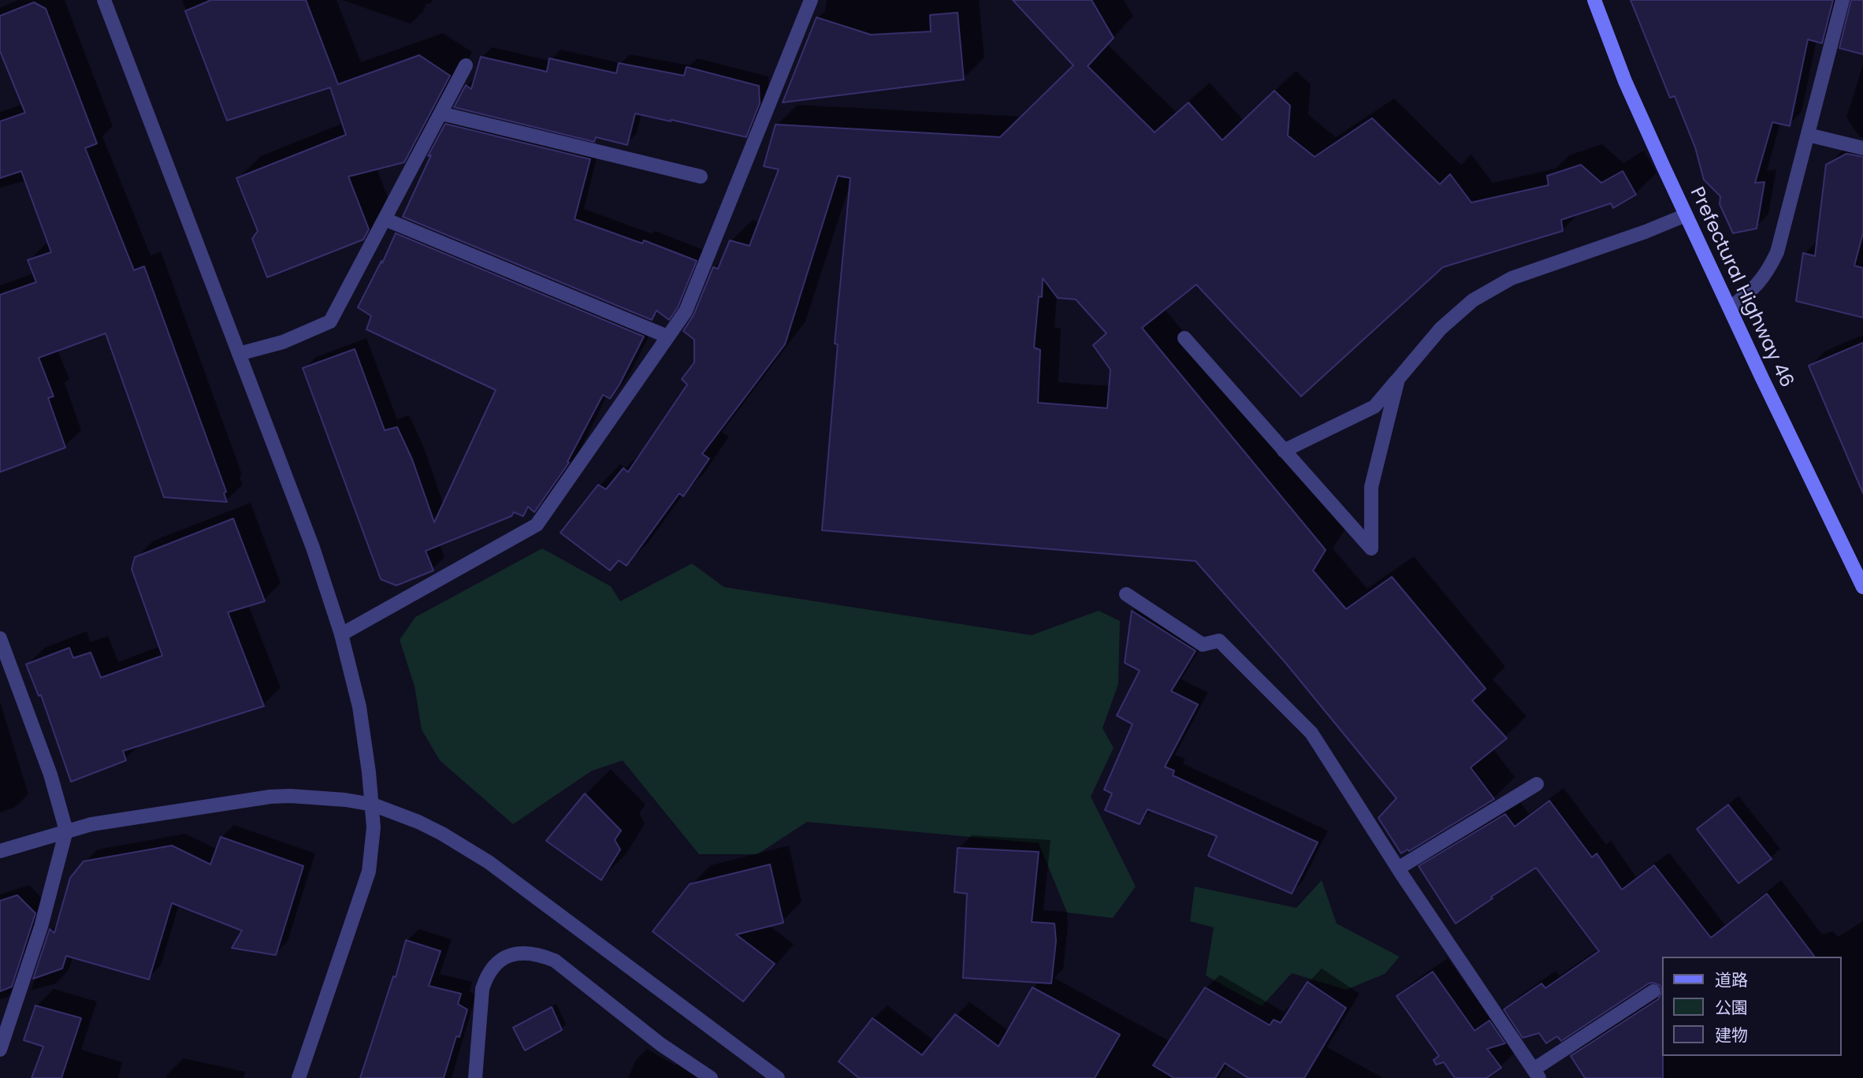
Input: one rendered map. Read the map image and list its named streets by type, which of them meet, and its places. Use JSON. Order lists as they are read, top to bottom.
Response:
{
  "streets": {
    "main road": ["Prefectural Highway 46"]
  },
  "legend": ["道路", "公園", "建物"]
}
